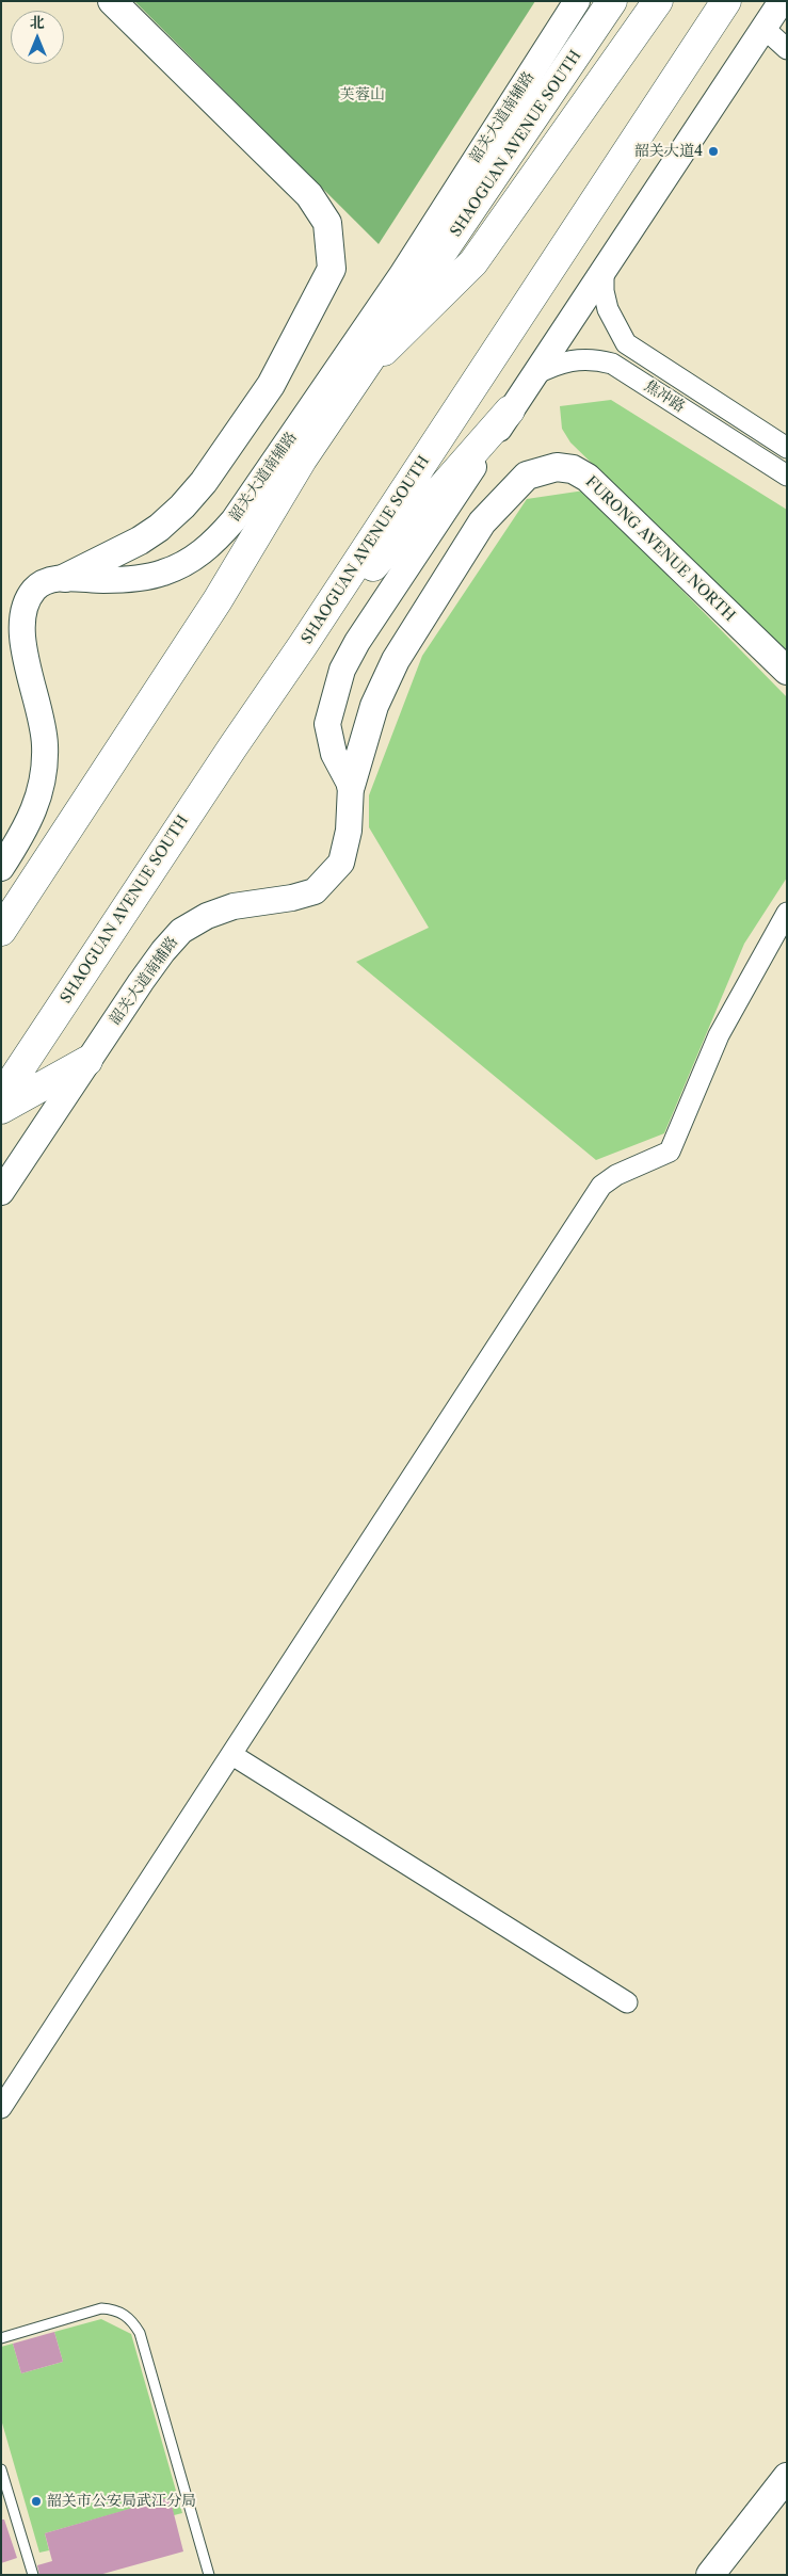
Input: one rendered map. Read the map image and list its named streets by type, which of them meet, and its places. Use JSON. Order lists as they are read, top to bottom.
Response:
{
  "streets": {
    "main road": ["SHAOGUAN AVENUE SOUTH", "FURONG AVENUE NORTH"],
    "street": ["韶关大道南辅路", "焦冲路"]
  },
  "crossings": [
    ["韶关大道南辅路", "FURONG AVENUE NORTH"]
  ],
  "parks": ["芙蓉山"],
  "places": ["韶关大道4", "韶关市公安局武江分局"],
  "north": "top"
}
